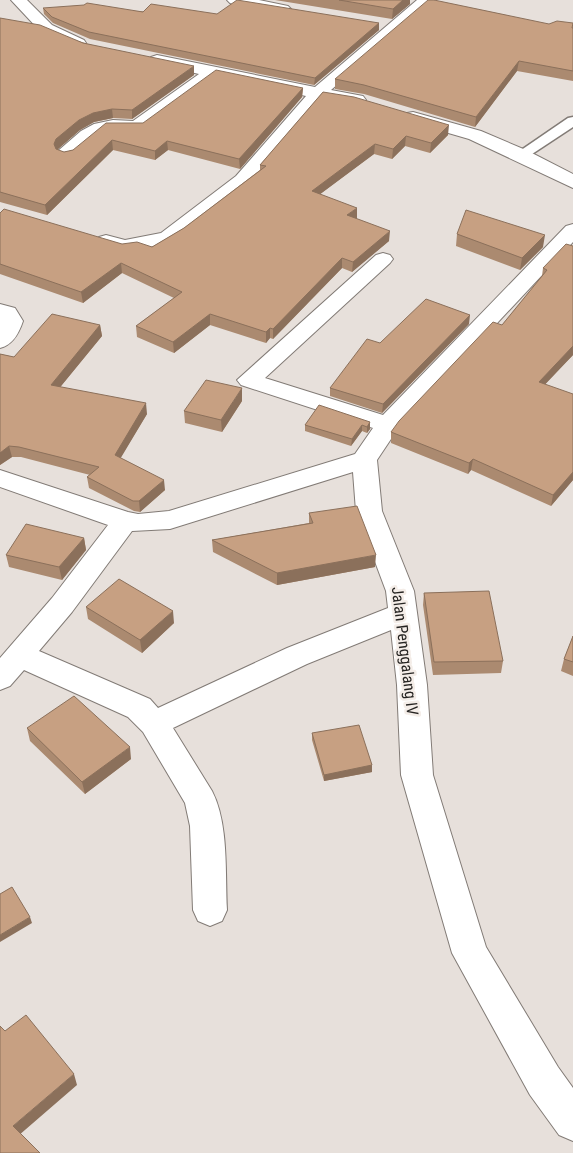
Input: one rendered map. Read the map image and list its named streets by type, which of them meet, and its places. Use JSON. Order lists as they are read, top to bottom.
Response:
{
  "streets": {
    "street": ["Jalan Penggalang IV"]
  }
}
